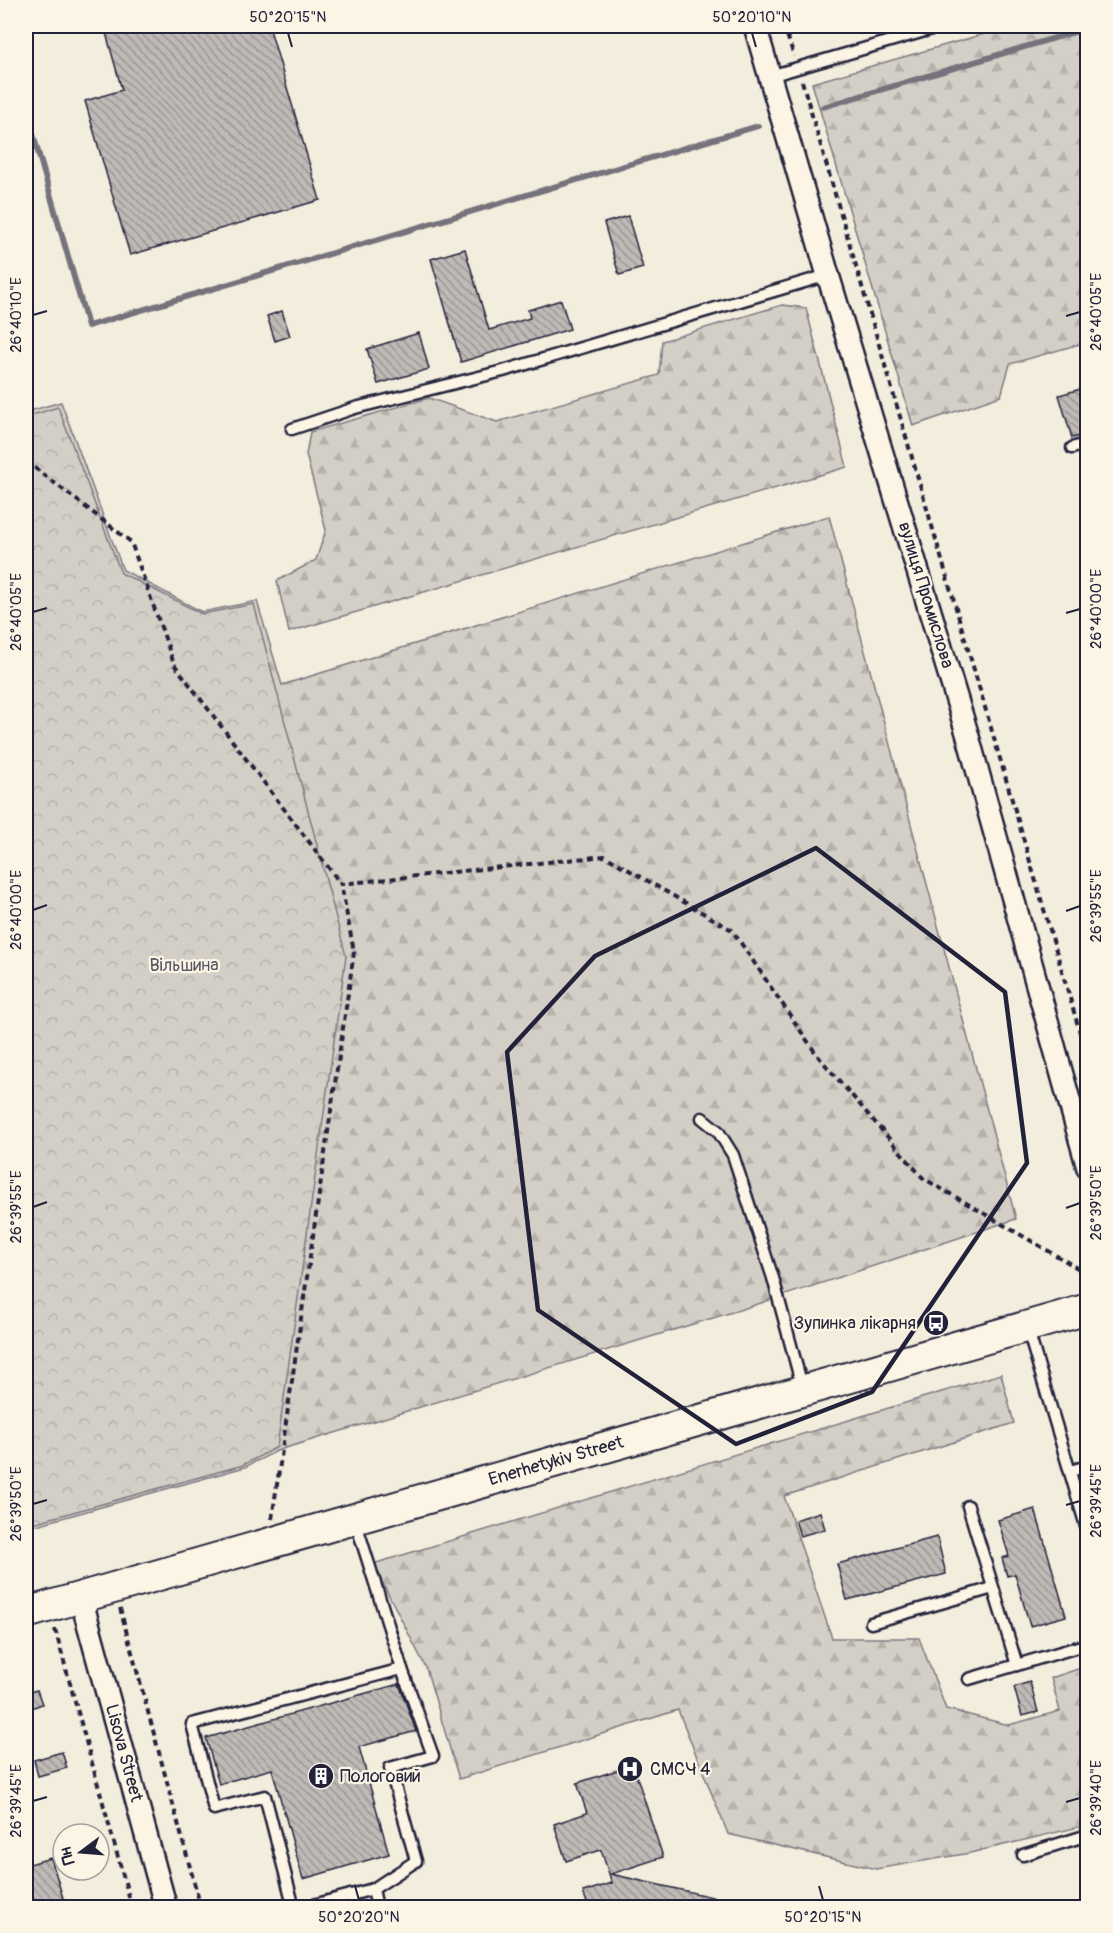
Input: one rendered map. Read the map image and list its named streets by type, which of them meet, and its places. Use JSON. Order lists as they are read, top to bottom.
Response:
{
  "streets": {
    "main road": ["Enerhetykiv Street"],
    "street": ["вулиця Промислова", "Lisova Street"]
  },
  "crossings": [
    ["Enerhetykiv Street", "Lisova Street"]
  ],
  "parks": ["Вільшина"],
  "places": {
    "bus stop": ["Зупинка лікарня"],
    "hospital": ["СМСЧ 4"],
    "building": ["Пологовий"]
  },
  "north": "left",
  "coordinates": [
    "50°20'15\"N",
    "50°20'10\"N",
    "26°40'05\"E",
    "26°40'10\"E",
    "26°40'00\"E",
    "26°39'55\"E",
    "26°39'50\"E",
    "26°39'45\"E",
    "26°39'40\"E",
    "50°20'20\"N"
  ]
}
